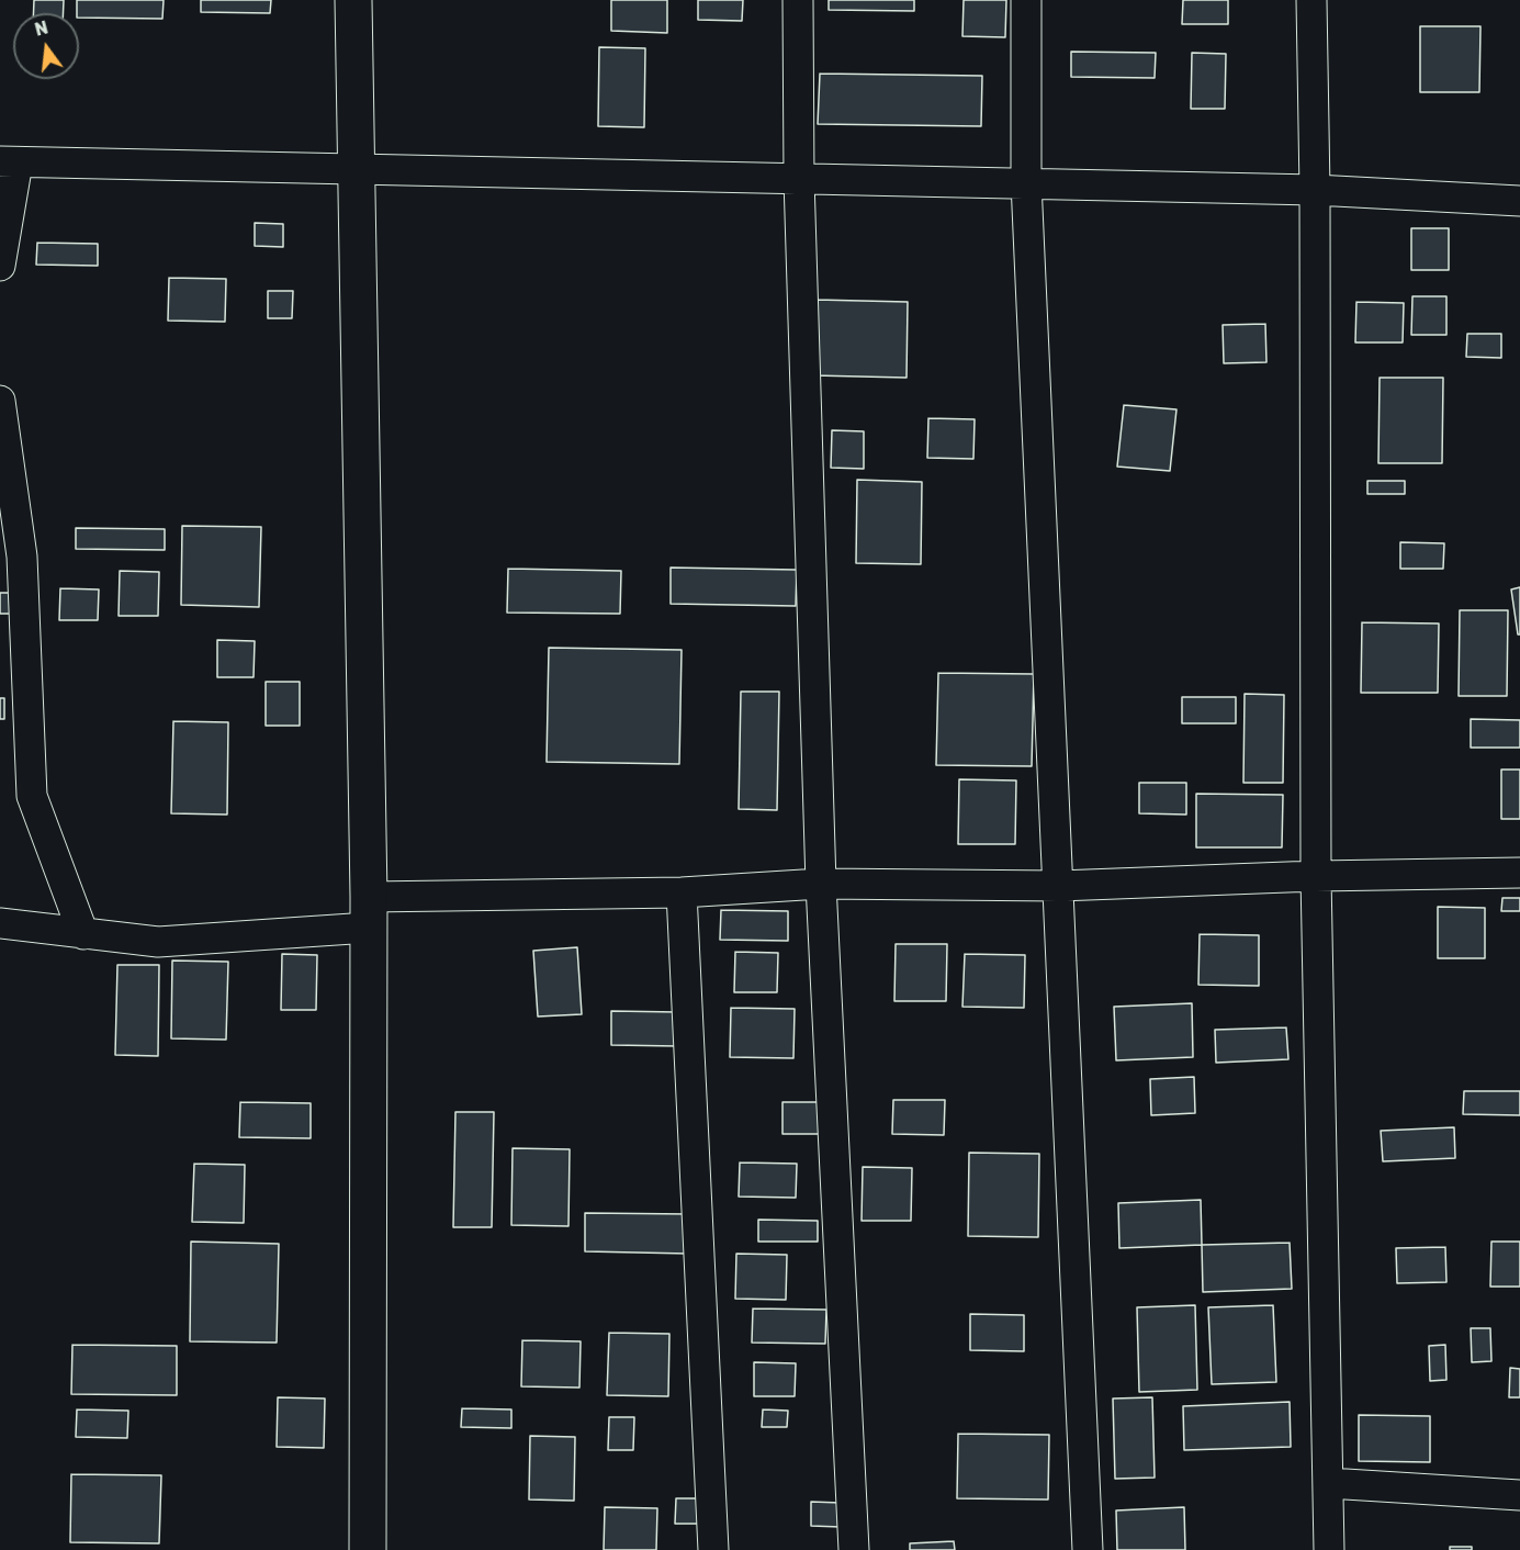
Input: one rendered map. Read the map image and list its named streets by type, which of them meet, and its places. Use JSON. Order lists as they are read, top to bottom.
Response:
{
  "north": "top"
}
